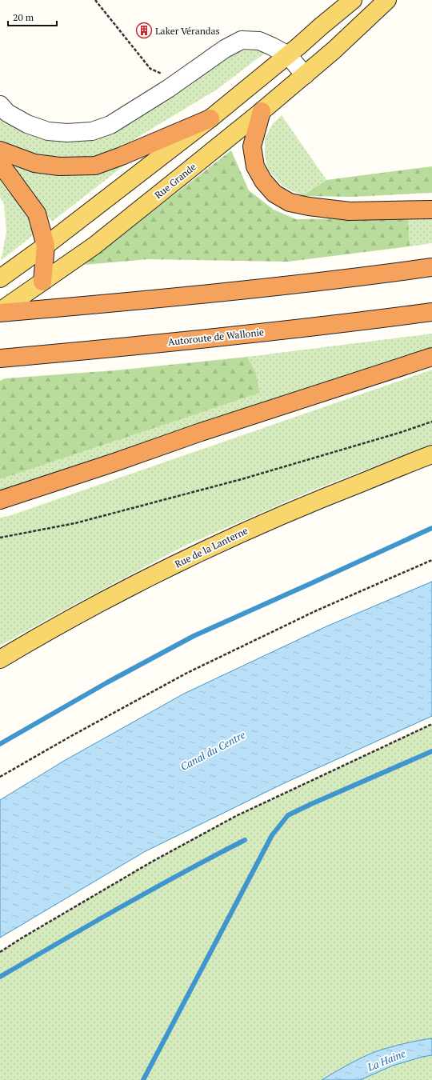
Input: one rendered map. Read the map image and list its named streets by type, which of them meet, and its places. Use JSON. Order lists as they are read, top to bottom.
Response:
{
  "streets": {
    "highway": ["Autoroute de Wallonie"],
    "main road": ["Rue Grande", "Rue de la Lanterne"]
  },
  "water": ["Canal du Centre", "La Haine"],
  "places": {
    "building": ["Laker Vérandas"]
  },
  "scale_bar": "20 m"
}
